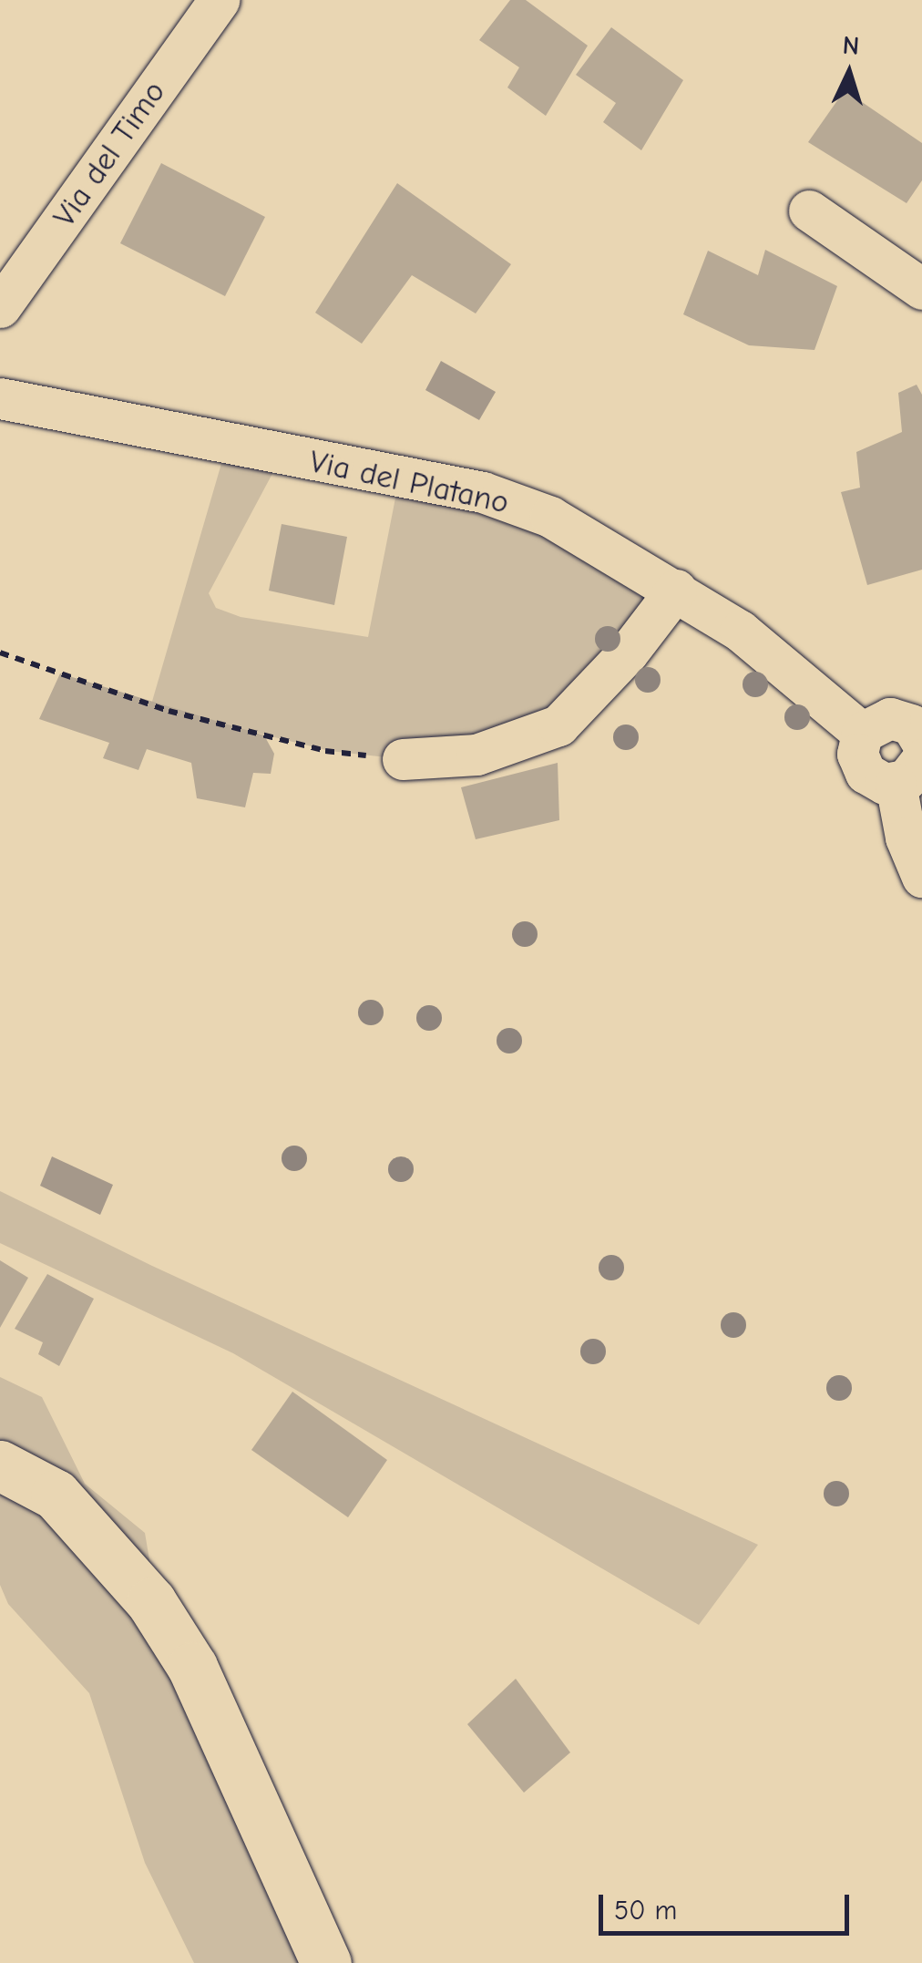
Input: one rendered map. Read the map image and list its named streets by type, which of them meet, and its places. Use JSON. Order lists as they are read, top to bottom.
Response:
{
  "streets": {
    "street": ["Via del Timo", "Via del Platano"]
  },
  "scale_bar": "50 m",
  "north": "top"
}
